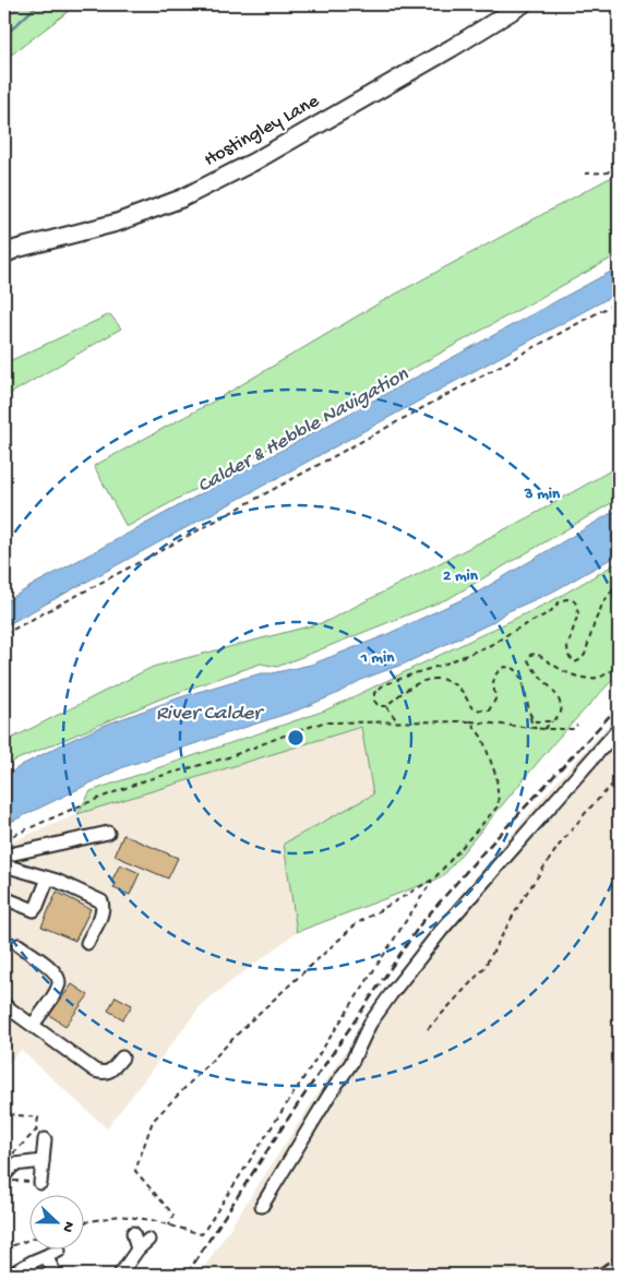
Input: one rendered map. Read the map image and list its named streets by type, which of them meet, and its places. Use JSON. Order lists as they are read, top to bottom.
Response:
{
  "streets": {
    "main road": ["Hostingley Lane"]
  },
  "water": ["Calder & Hebble Navigation", "River Calder"],
  "north": "right",
  "rings": ["3 min", "2 min", "1 min"]
}
